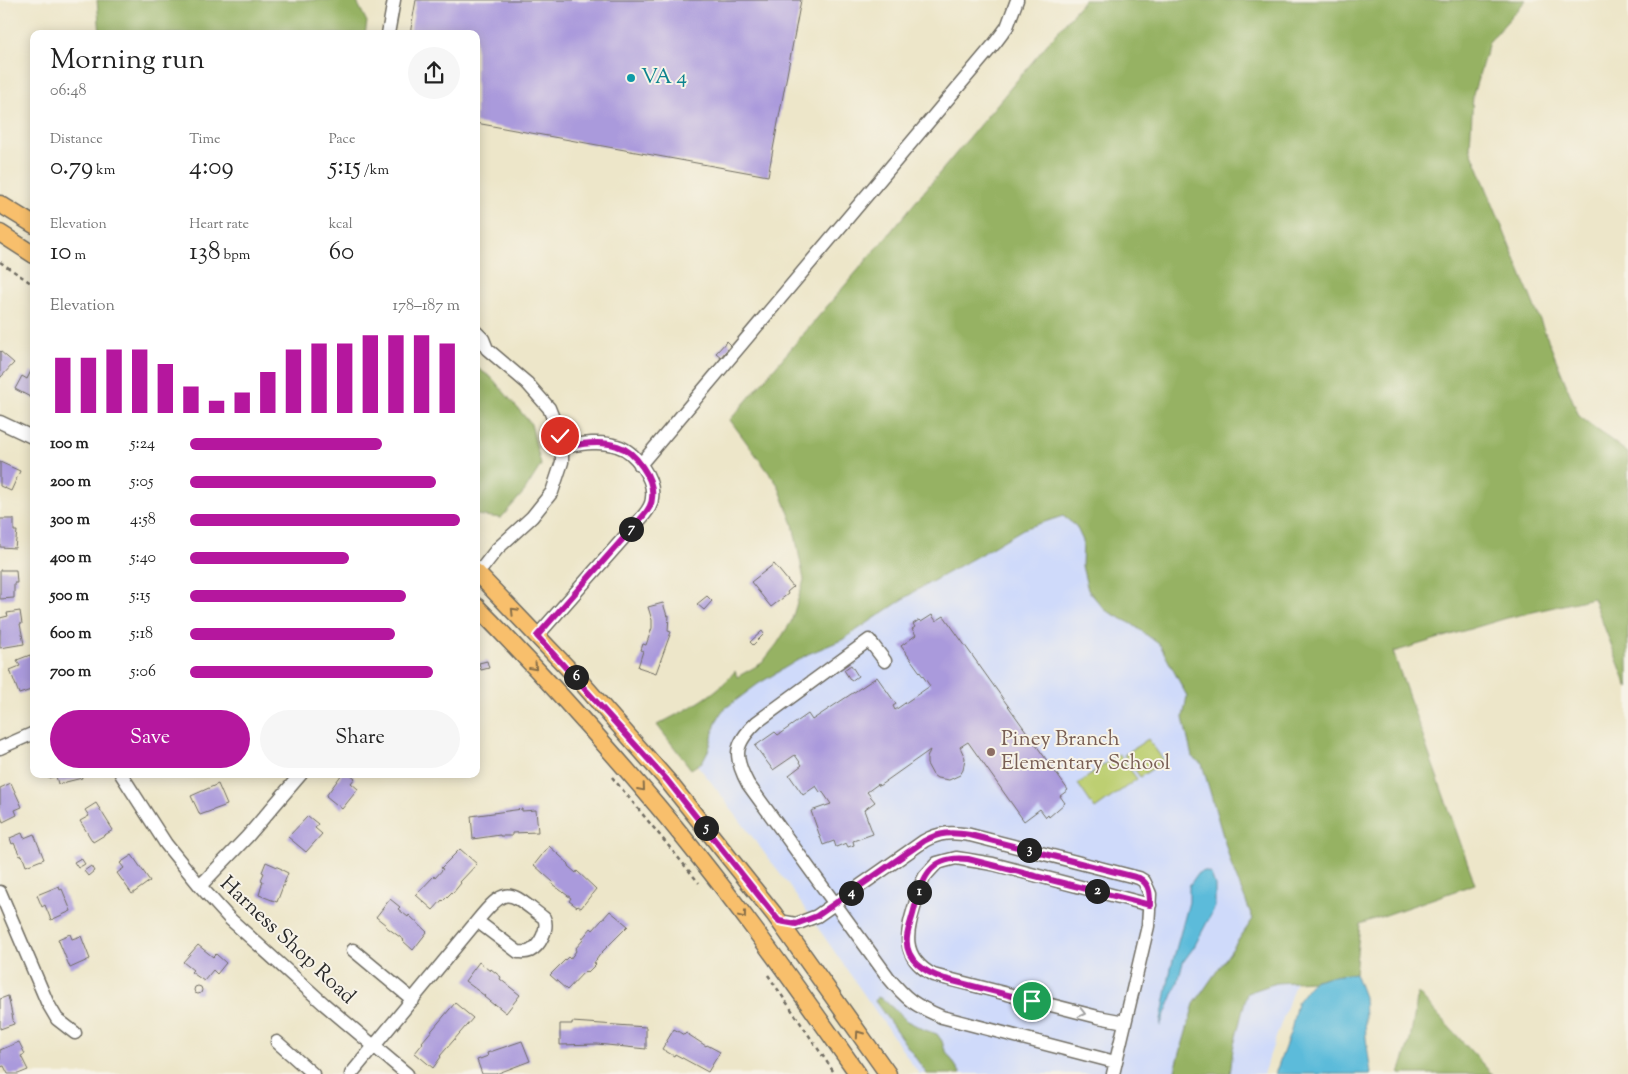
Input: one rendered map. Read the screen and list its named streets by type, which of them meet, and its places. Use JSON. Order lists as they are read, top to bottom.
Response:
{
  "streets": {
    "street": ["Harness Shop Road"]
  },
  "places": ["VA 4", "Piney Branch Elementary School"],
  "page": {
    "heading": ["Morning run", "06:48"],
    "stats": [
      ["Distance", "0.79 km"],
      ["Time", "4:09"],
      ["Pace", "5:15 /km"],
      ["Elevation", "10 m"],
      ["Heart rate", "138 bpm"],
      ["kcal", "60"]
    ],
    "chart": ["Elevation", "178–187 m"],
    "list": [
      {
        "name": "100 m",
        "note": "5:24"
      },
      {
        "name": "200 m",
        "note": "5:05"
      },
      {
        "name": "300 m",
        "note": "4:58"
      },
      {
        "name": "400 m",
        "note": "5:40"
      },
      {
        "name": "500 m",
        "note": "5:15"
      },
      {
        "name": "600 m",
        "note": "5:18"
      },
      {
        "name": "700 m",
        "note": "5:06"
      }
    ],
    "pins": [
      "7",
      "6",
      "5",
      "3",
      "2",
      "1",
      "4"
    ],
    "buttons": ["Save", "Share"]
  }
}
